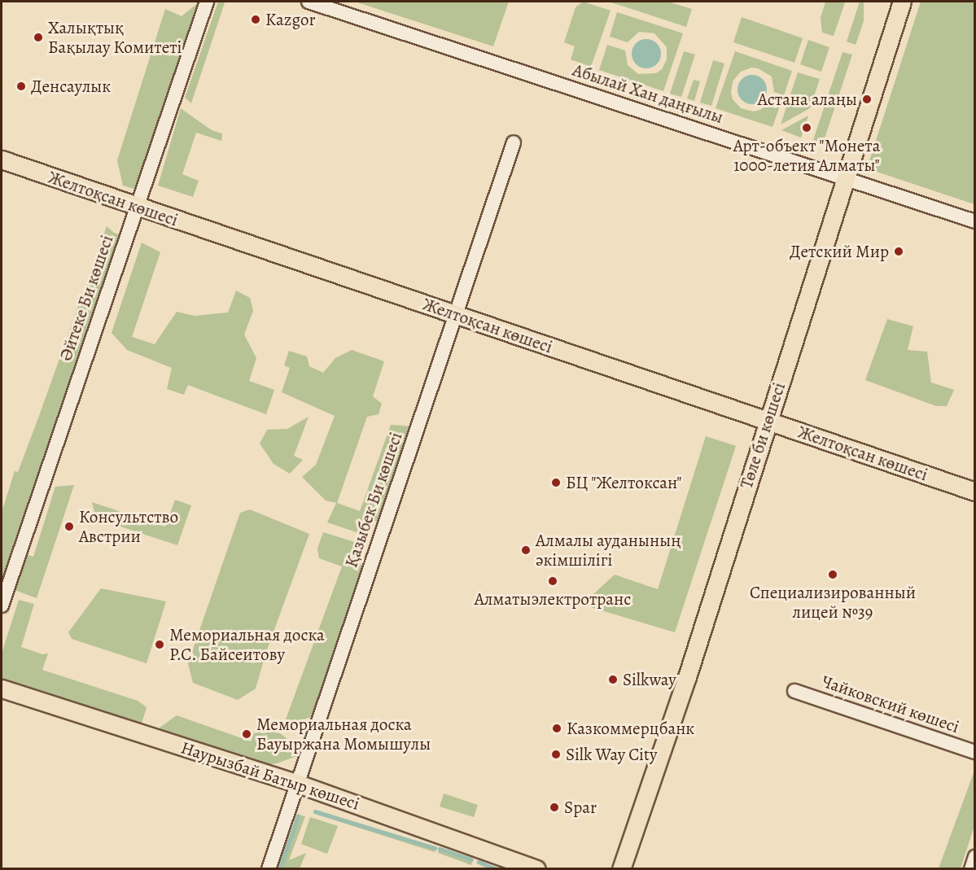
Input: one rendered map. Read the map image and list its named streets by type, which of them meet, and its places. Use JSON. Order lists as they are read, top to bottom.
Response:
{
  "streets": {
    "main road": ["Желтоқсан көшесі", "Төле би көшесі", "Наурызбай Батыр көшесі"],
    "street": [
      "Абылай Хан даңғылы",
      "Әйтеке Би көшесі",
      "Қазыбек Би көшесі",
      "Чайковский көшесі"
    ]
  },
  "crossings": [
    ["Абылай Хан даңғылы", "Төле би көшесі"],
    ["Желтоқсан көшесі", "Әйтеке Би көшесі"],
    ["Желтоқсан көшесі", "Төле би көшесі"],
    ["Желтоқсан көшесі", "Қазыбек Би көшесі"],
    ["Қазыбек Би көшесі", "Наурызбай Батыр көшесі"]
  ],
  "places": [
    "Kazgor",
    "Халықтық Бақылау Комитеті",
    "Денсаулык",
    "Астана алаңы",
    "Арт-объект \"Монета 1000-летия Алматы\"",
    "Детский Мир",
    "БЦ \"Желтоксан\"",
    "Консультство Австрии",
    "Алмалы ауданының әкімшілігі",
    "Специализированный лицей №39",
    "Алматыэлектротранс",
    "Мемориальная доска Р.С. Байсеитову",
    "Silkway",
    "Казкоммерцбанк",
    "Мемориальная доска Бауыржана Момышулы",
    "Silk Way City",
    "Spar"
  ]
}
